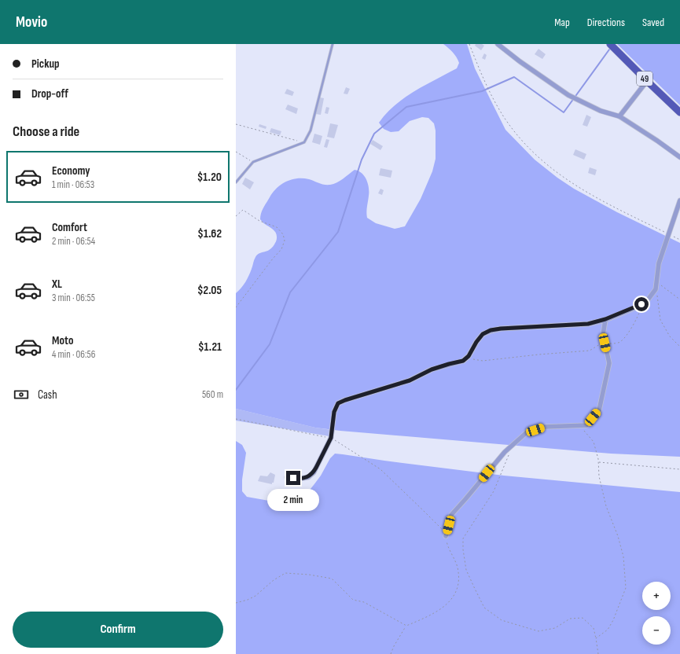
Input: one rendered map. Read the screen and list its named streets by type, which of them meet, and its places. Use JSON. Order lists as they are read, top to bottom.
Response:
{
  "streets": {
    "main road": ["49"]
  },
  "page": {
    "header": "Movio",
    "nav": ["Map", "Directions", "Saved"],
    "banner": ["Pickup", "Drop-off"],
    "heading": "Choose a ride",
    "list": [
      {
        "name": "Economy",
        "note": "1 min · 06:53",
        "value": "$1.20"
      },
      {
        "name": "Comfort",
        "note": "2 min · 06:54",
        "value": "$1.62"
      },
      {
        "name": "XL",
        "note": "3 min · 06:55",
        "value": "$2.05"
      },
      {
        "name": "Moto",
        "note": "4 min · 06:56",
        "value": "$1.21"
      }
    ],
    "pay": ["Cash", "560 m"],
    "bubble": "2 min",
    "map_buttons": ["+", "−"],
    "buttons": "Confirm"
  }
}
